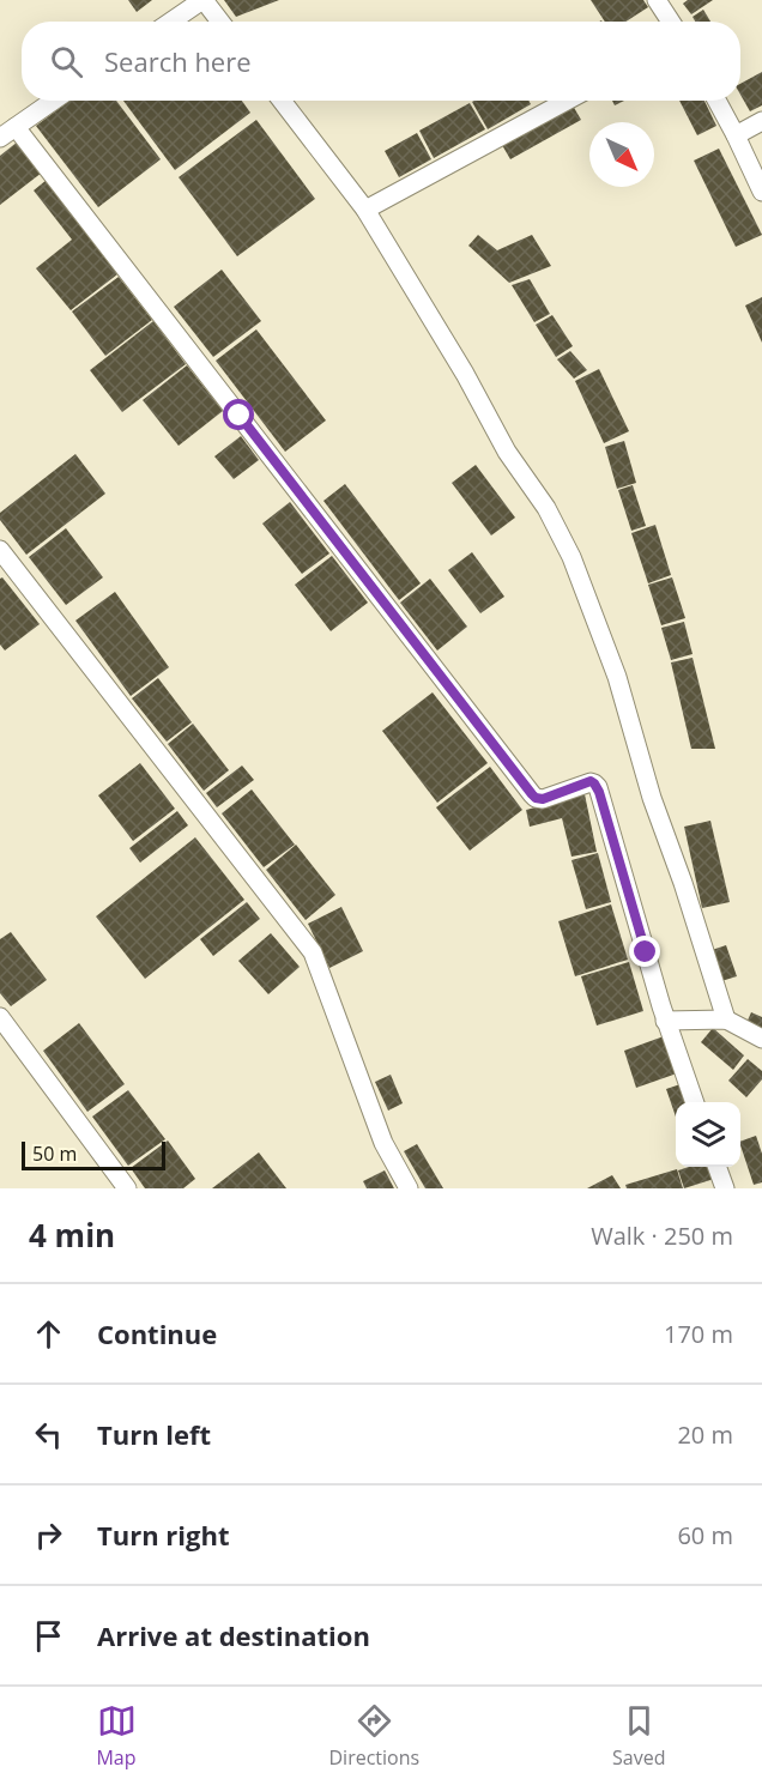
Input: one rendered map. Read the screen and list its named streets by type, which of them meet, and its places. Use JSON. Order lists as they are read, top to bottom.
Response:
{
  "scale_bar": "50 m",
  "north": "bottom right",
  "page": {
    "search": "Search here",
    "scale": "50 m",
    "heading": ["4 min", "Walk · 250 m"],
    "list": [
      ["Continue", "170 m"],
      ["Turn left", "20 m"],
      ["Turn right", "60 m"],
      "Arrive at destination"
    ],
    "nav": ["Map", "Directions", "Saved"]
  }
}
